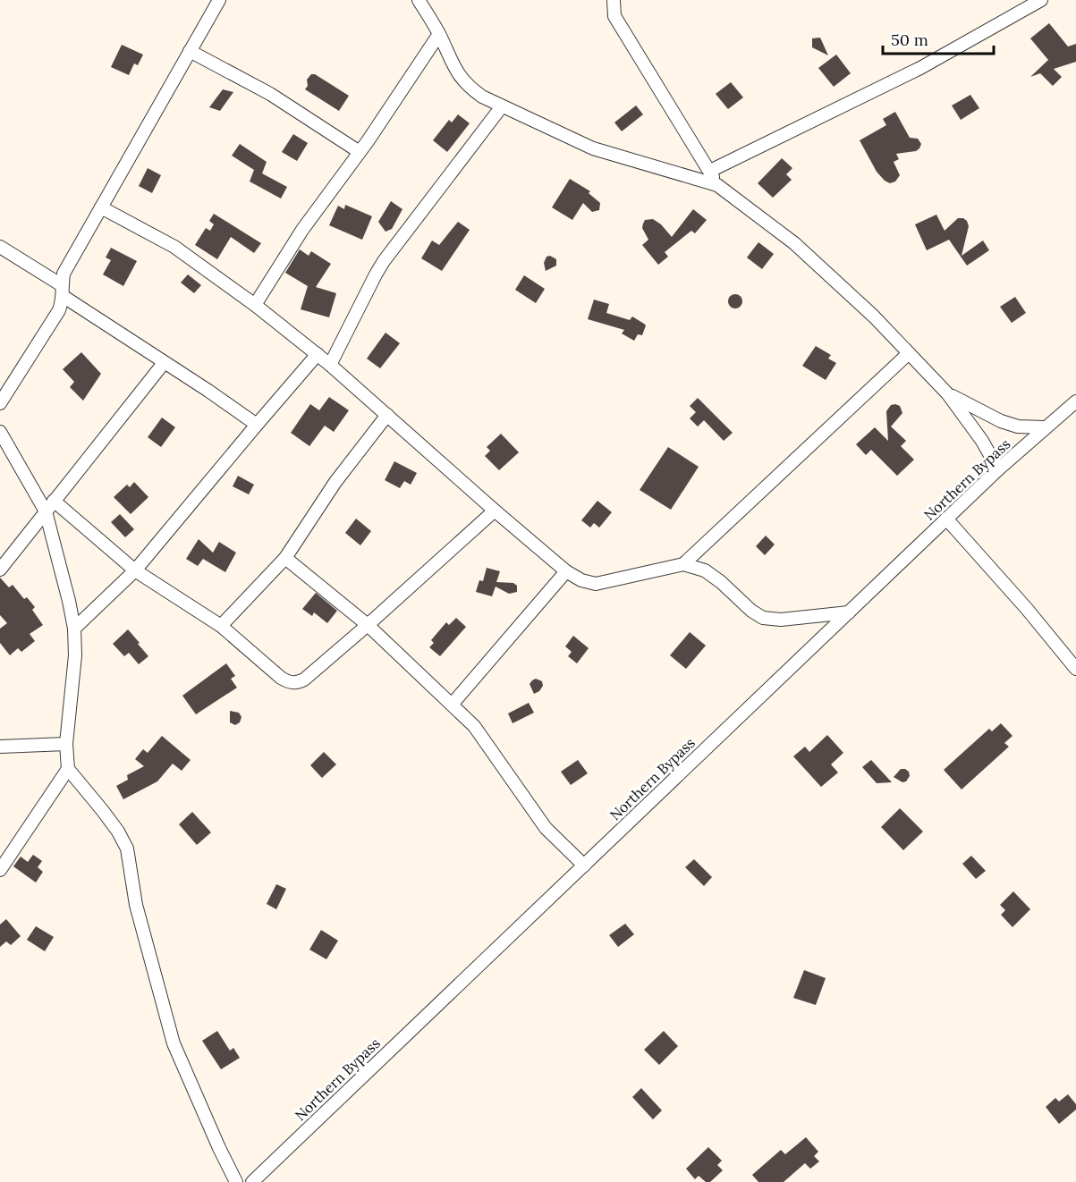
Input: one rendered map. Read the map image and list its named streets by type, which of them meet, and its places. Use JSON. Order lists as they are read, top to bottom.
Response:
{
  "streets": {
    "street": ["Northern Bypass"]
  },
  "scale_bar": "50 m"
}
